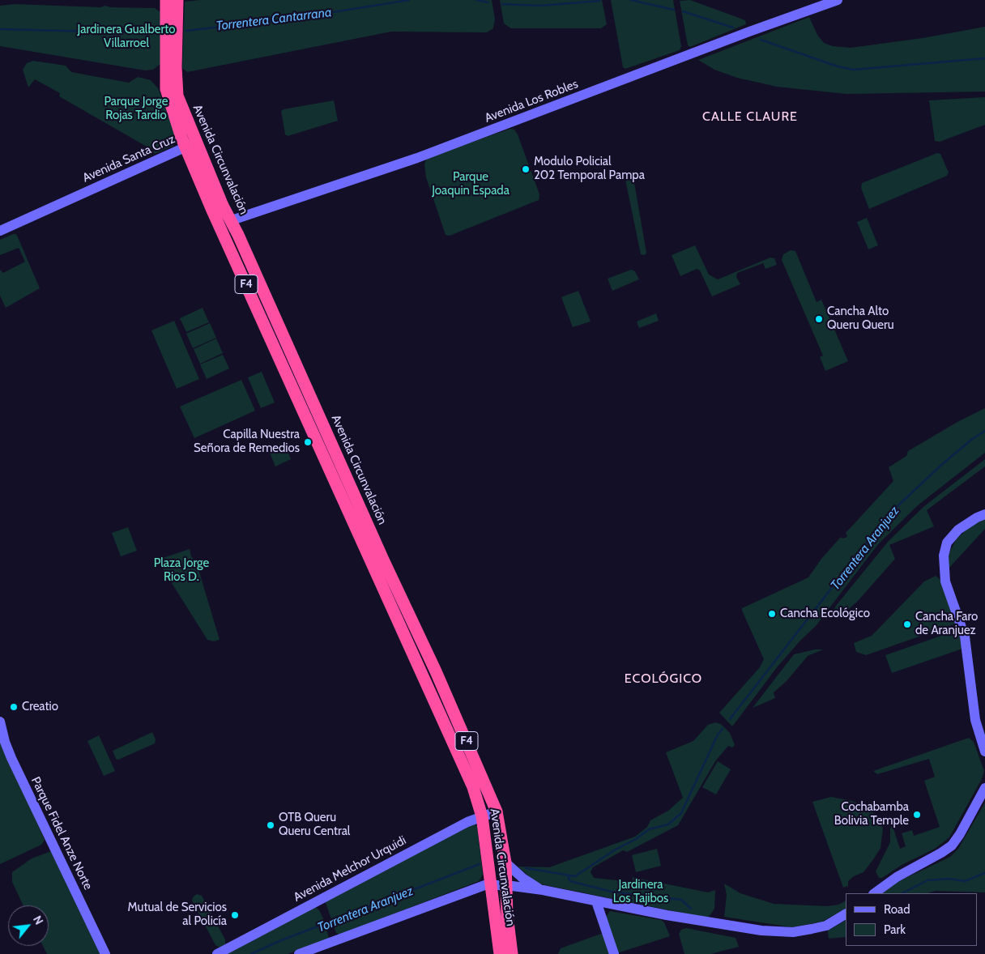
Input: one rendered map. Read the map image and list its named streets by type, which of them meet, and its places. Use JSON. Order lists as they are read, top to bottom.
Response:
{
  "streets": {
    "highway": ["Avenida Circunvalación", "F4"],
    "main road": [
      "Avenida Los Robles",
      "Avenida Santa Cruz",
      "Parque Fidel Anze Norte",
      "Avenida Melchor Urquidi"
    ]
  },
  "crossings": [
    ["Avenida Los Robles", "Avenida Circunvalación"],
    ["Avenida Santa Cruz", "Avenida Circunvalación"],
    ["Avenida Circunvalación", "Avenida Melchor Urquidi"]
  ],
  "districts": ["CALLE CLAURE", "ECOLÓGICO"],
  "water": ["Torrentera Cantarrana", "Torrentera Aranjuez"],
  "parks": [
    "Jardinera Gualberto Villarroel",
    "Parque Jorge Rojas Tardio",
    "Parque Joaquin Espada",
    "Plaza Jorge Rios D.",
    "Jardinera Los Tajibos"
  ],
  "places": [
    "Modulo Policial 202 Temporal Pampa",
    "Cancha Alto Queru Queru",
    "Capilla Nuestra Señora de Remedios",
    "Cancha Ecológico",
    "Cancha Faro de Aranjuez",
    "Creatio",
    "Cochabamba Bolivia Temple",
    "OTB Queru Queru Central",
    "Mutual de Servicios al Policía"
  ],
  "legend": ["Road", "Park"],
  "north": "top right"
}
